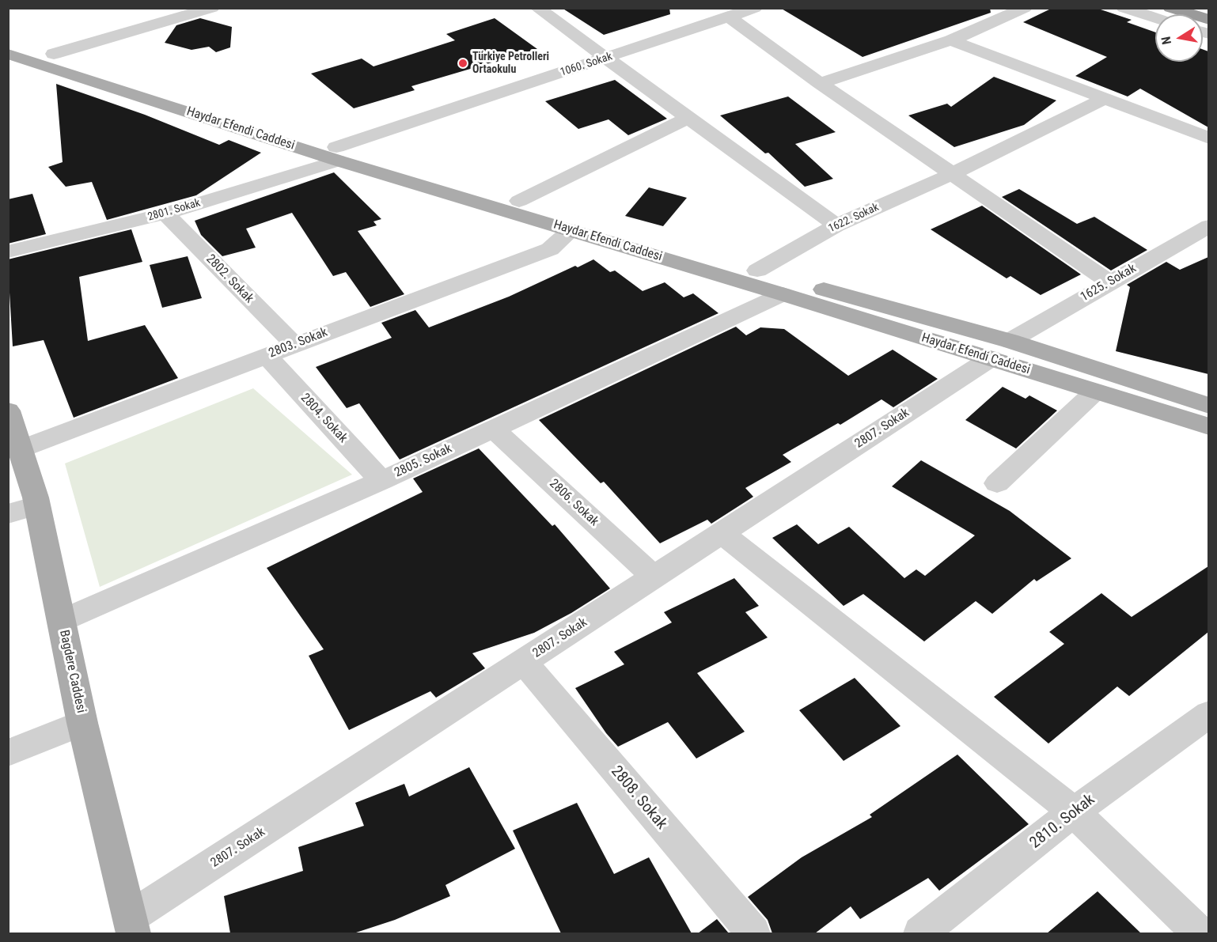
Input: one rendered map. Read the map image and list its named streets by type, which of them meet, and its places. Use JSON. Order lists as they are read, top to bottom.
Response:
{
  "streets": {
    "main road": ["Haydar Efendi Caddesi", "Bagdere Caddesi"],
    "street": [
      "1060. Sokak",
      "2801. Sokak",
      "1622. Sokak",
      "2802. Sokak",
      "1625. Sokak",
      "2803. Sokak",
      "2804. Sokak",
      "2807. Sokak",
      "2805. Sokak",
      "2806. Sokak",
      "2808. Sokak",
      "2810. Sokak"
    ]
  },
  "crossings": [
    ["1060. Sokak", "Haydar Efendi Caddesi"],
    ["1060. Sokak", "2801. Sokak"],
    ["Haydar Efendi Caddesi", "2801. Sokak"],
    ["Haydar Efendi Caddesi", "1622. Sokak"],
    ["Haydar Efendi Caddesi", "1625. Sokak"],
    ["Haydar Efendi Caddesi", "2803. Sokak"],
    ["Haydar Efendi Caddesi", "2807. Sokak"],
    ["Haydar Efendi Caddesi", "2805. Sokak"],
    ["2801. Sokak", "2802. Sokak"],
    ["2802. Sokak", "2803. Sokak"],
    ["1625. Sokak", "2807. Sokak"],
    ["2803. Sokak", "2804. Sokak"],
    ["2803. Sokak", "Bagdere Caddesi"],
    ["2804. Sokak", "2805. Sokak"],
    ["2807. Sokak", "2806. Sokak"],
    ["2807. Sokak", "Bagdere Caddesi"],
    ["2807. Sokak", "2808. Sokak"],
    ["2805. Sokak", "2806. Sokak"],
    ["2805. Sokak", "Bagdere Caddesi"]
  ],
  "places": ["Türkiye Petrolleri Ortaokulu"],
  "north": "left"
}
